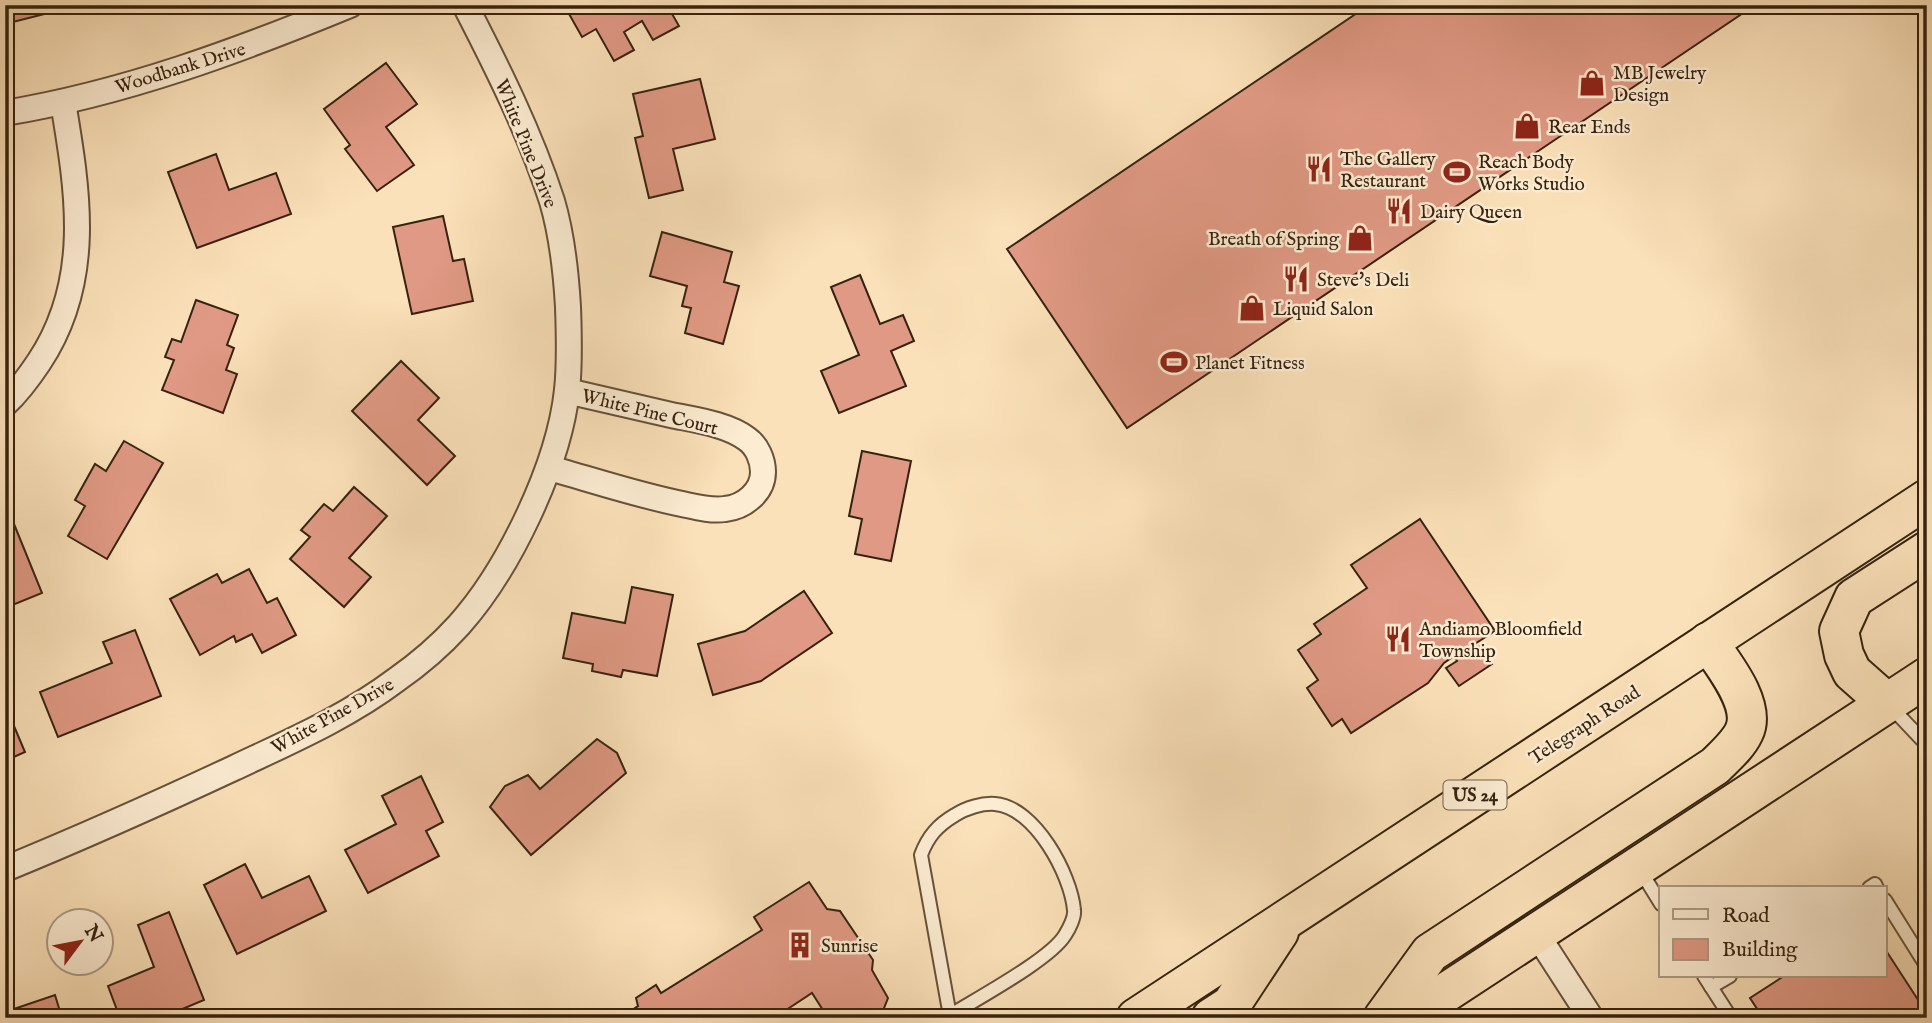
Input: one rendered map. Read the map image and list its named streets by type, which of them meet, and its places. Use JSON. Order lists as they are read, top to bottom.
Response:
{
  "streets": {
    "highway": ["Telegraph Road", "US 24"],
    "street": ["Woodbank Drive", "White Pine Drive", "White Pine Court"]
  },
  "crossings": [
    ["White Pine Drive", "White Pine Court"]
  ],
  "places": {
    "shop": [
      "MB Jewelry Design",
      "Rear Ends",
      "Breath of Spring",
      "Liquid Salon"
    ],
    "restaurant": [
      "The Gallery Restaurant",
      "Dairy Queen",
      "Steve's Deli",
      "Andiamo Bloomfield Township"
    ],
    "sports": ["Reach Body Works Studio", "Planet Fitness"],
    "building": ["Sunrise"]
  },
  "legend": ["Road", "Building"],
  "north": "top right"
}
